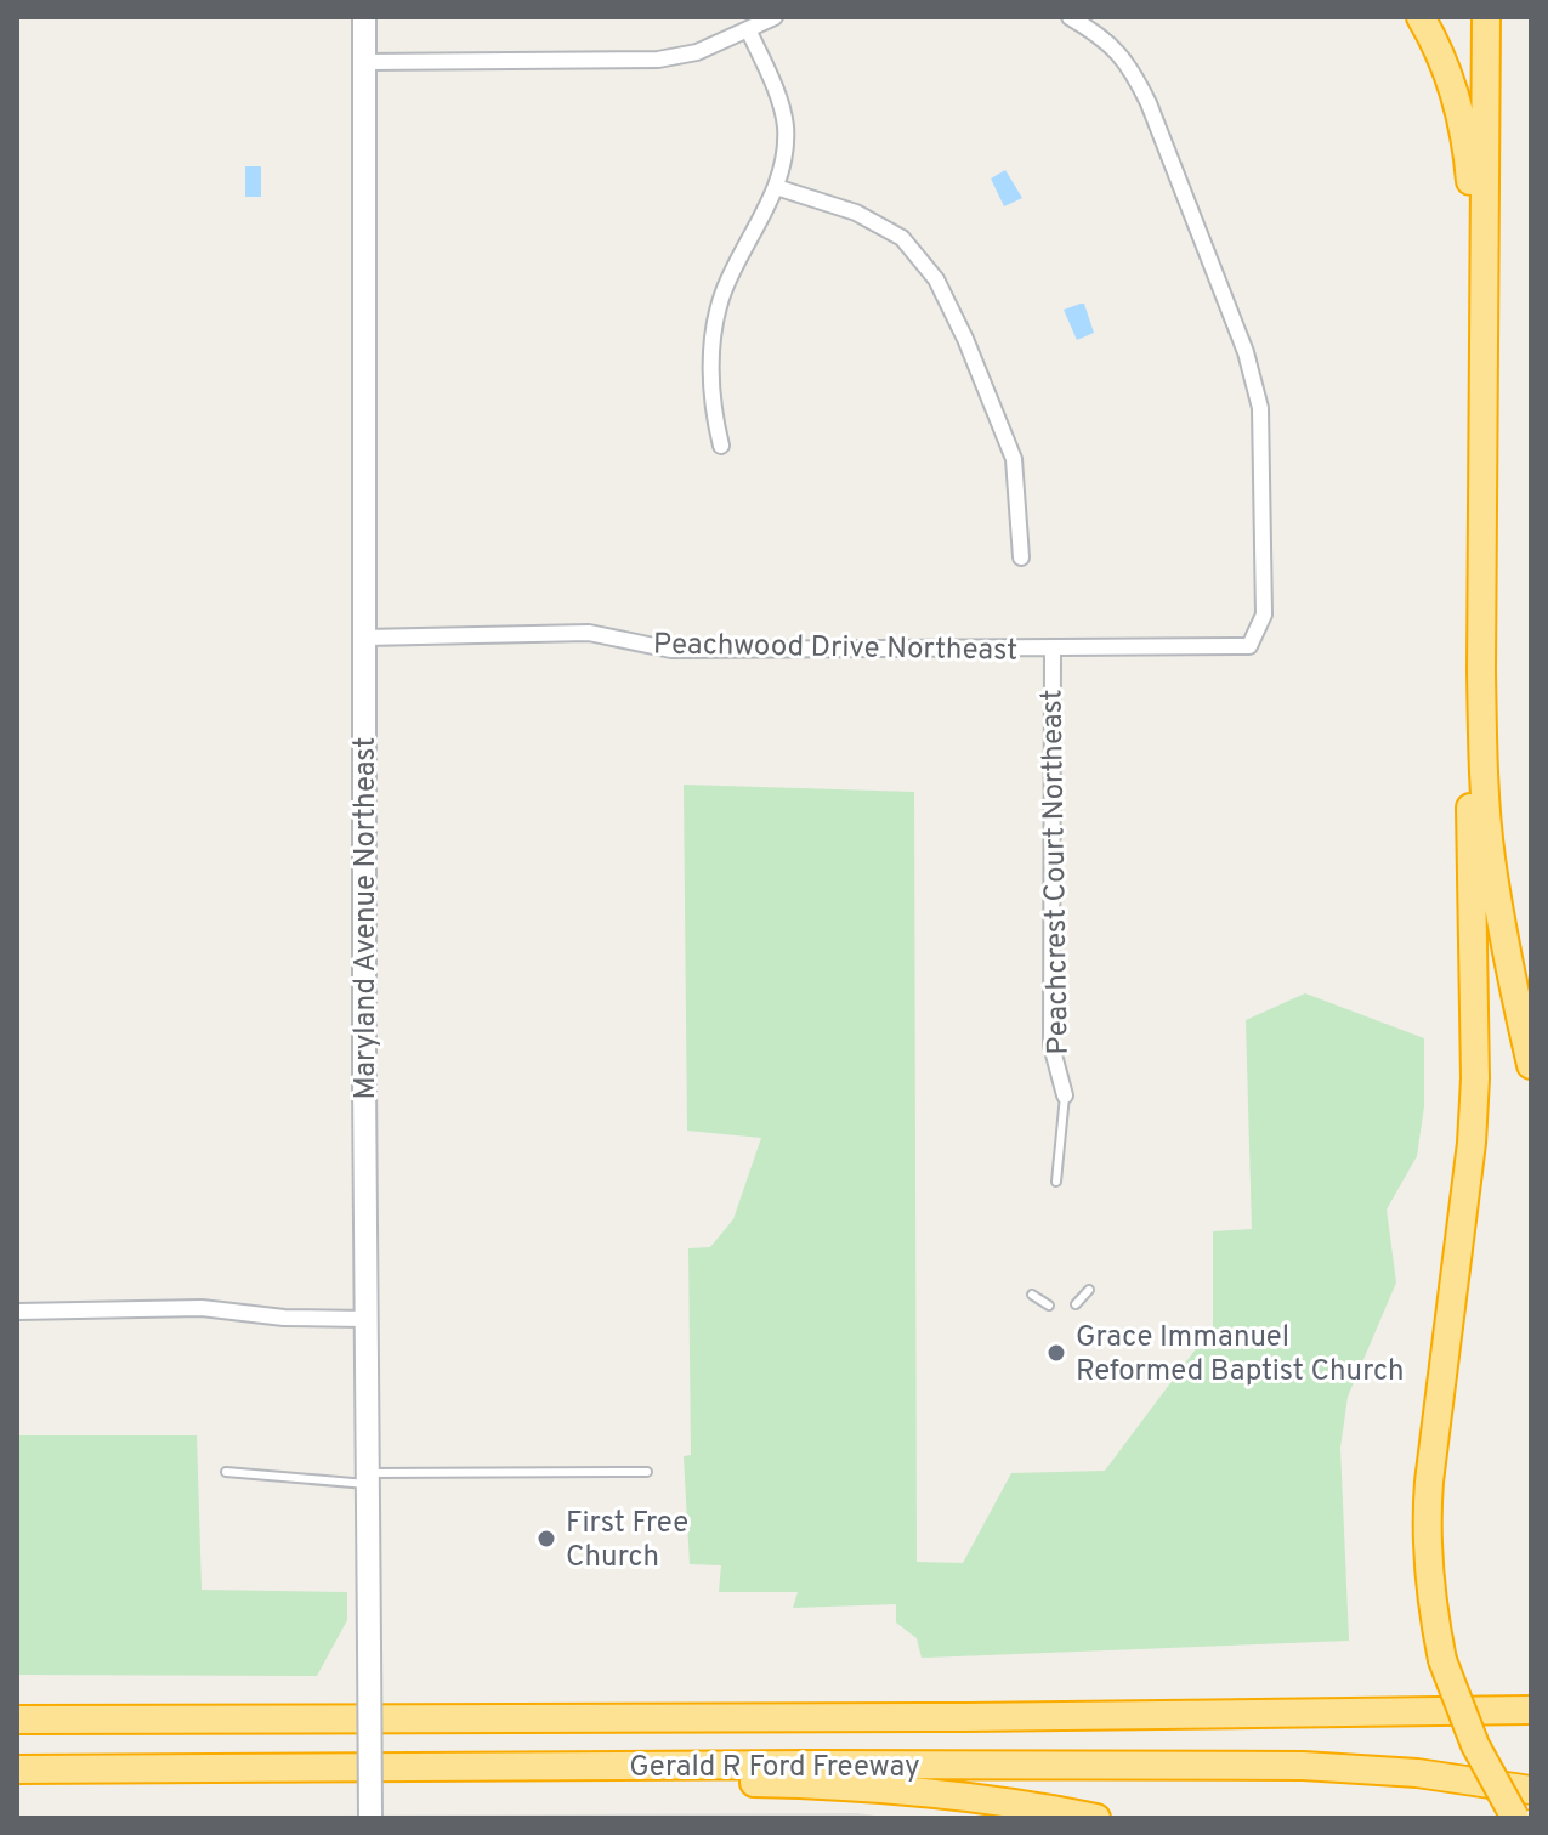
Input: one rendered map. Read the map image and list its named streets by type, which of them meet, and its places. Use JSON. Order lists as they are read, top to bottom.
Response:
{
  "streets": {
    "highway": ["Gerald R Ford Freeway"],
    "street": ["Peachwood Drive Northeast", "Peachcrest Court Northeast", "Maryland Avenue Northeast"]
  },
  "crossings": [
    ["Peachwood Drive Northeast", "Peachcrest Court Northeast"],
    ["Peachwood Drive Northeast", "Maryland Avenue Northeast"]
  ],
  "places": ["Grace Immanuel Reformed Baptist Church", "First Free Church"]
}
